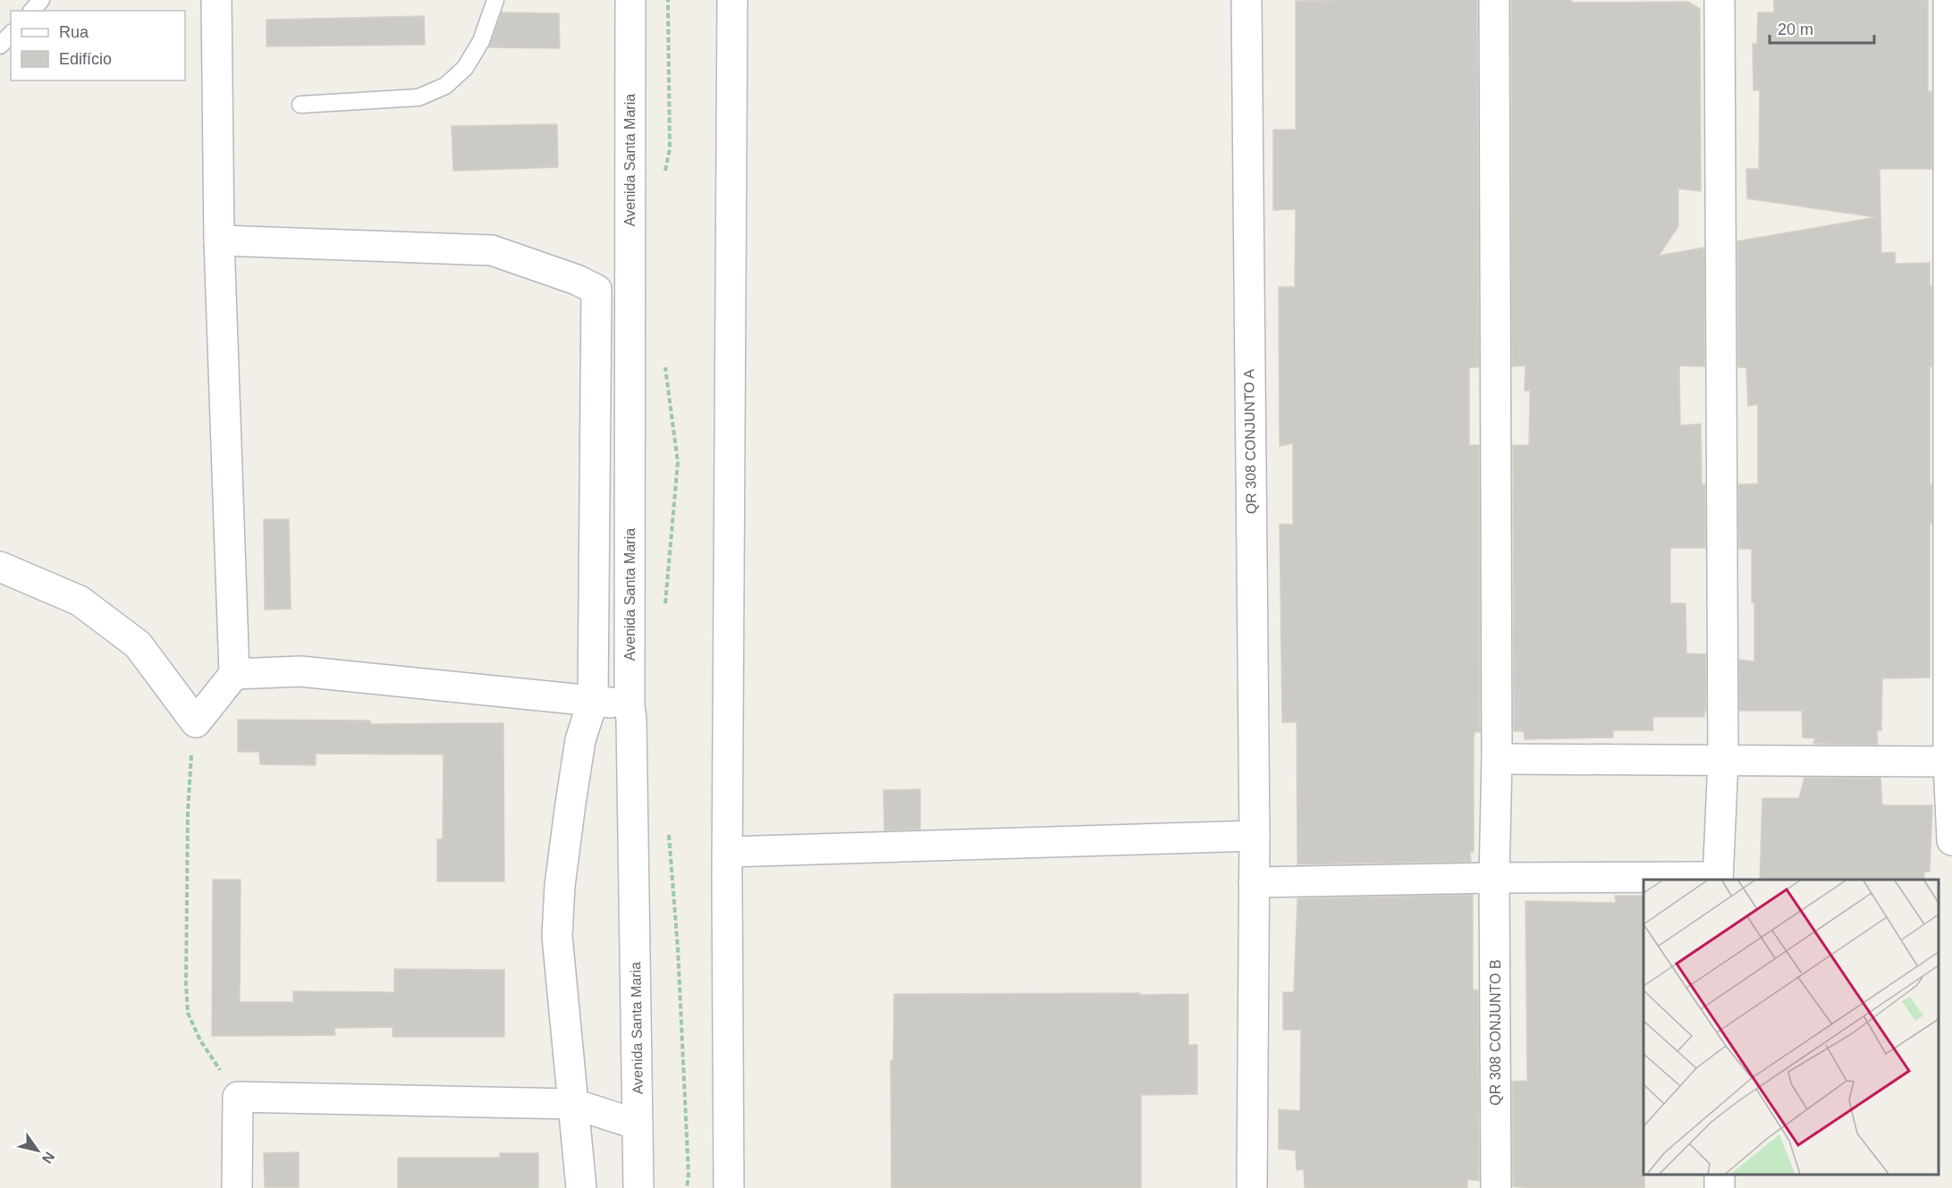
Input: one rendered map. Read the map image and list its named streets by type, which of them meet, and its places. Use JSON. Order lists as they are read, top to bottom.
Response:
{
  "streets": {
    "street": ["Avenida Santa Maria", "QR 308 CONJUNTO A", "QR 308 CONJUNTO B"]
  },
  "legend": ["Rua", "Edifício"],
  "scale_bar": "20 m",
  "north": "bottom right"
}
